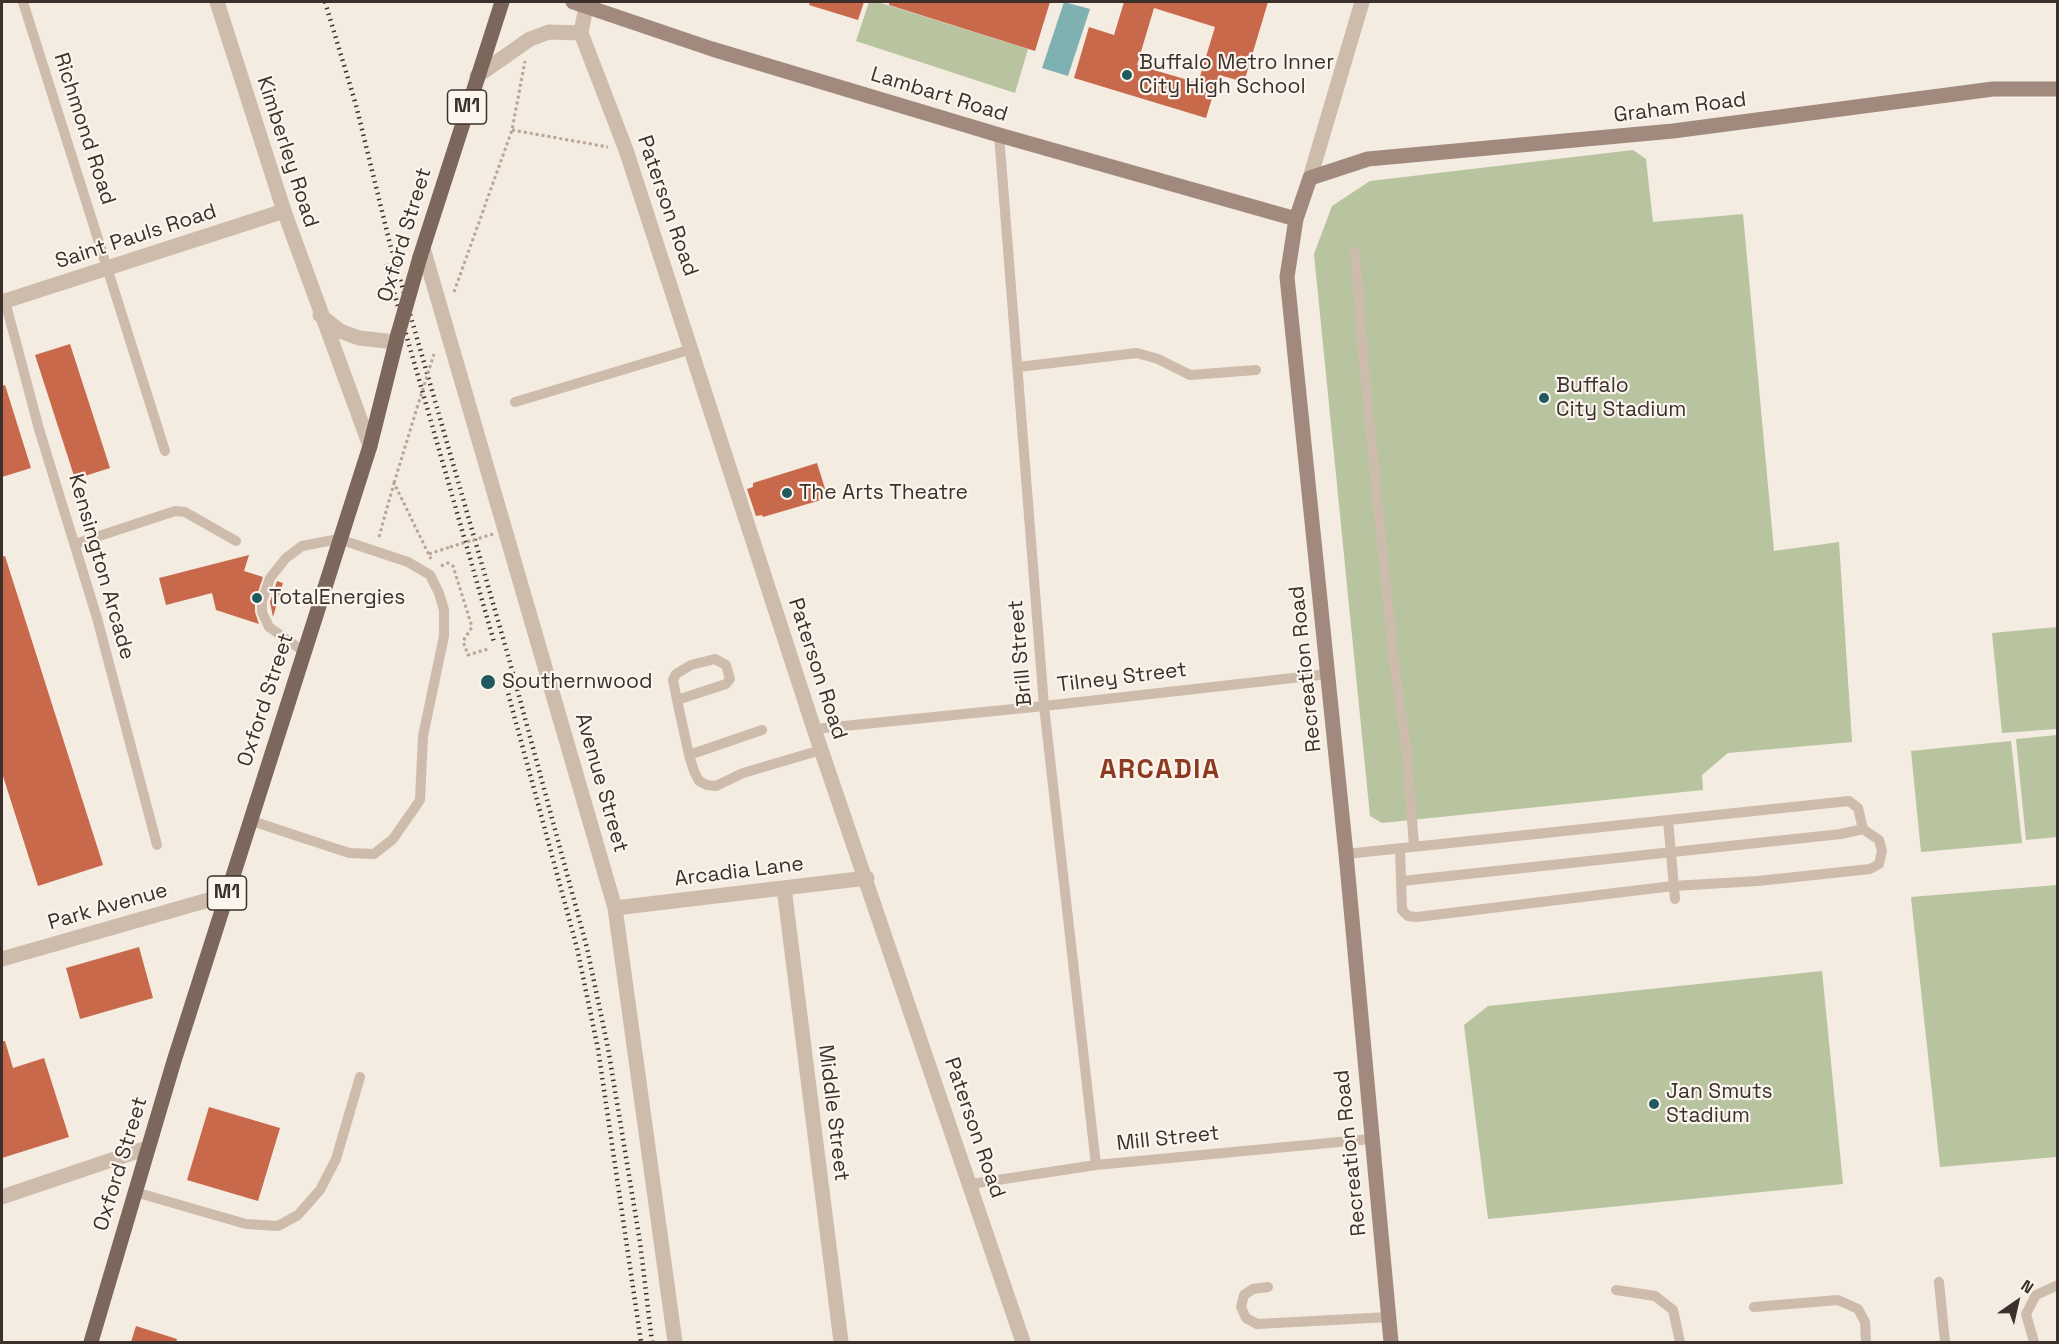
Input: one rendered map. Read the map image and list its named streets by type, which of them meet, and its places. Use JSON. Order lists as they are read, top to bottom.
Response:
{
  "streets": {
    "main road": ["M1", "Oxford Street"],
    "street": [
      "Lambart Road",
      "Graham Road",
      "Kimberley Road",
      "Paterson Road",
      "Saint Pauls Road",
      "Recreation Road",
      "Avenue Street",
      "Arcadia Lane",
      "Park Avenue",
      "Middle Street"
    ],
    "lane": [
      "Richmond Road",
      "Kensington Arcade",
      "Brill Street",
      "Tilney Street",
      "Mill Street"
    ]
  },
  "crossings": [
    ["Lambart Road", "Brill Street"],
    ["Lambart Road", "Recreation Road"],
    ["Graham Road", "Recreation Road"],
    ["Richmond Road", "Saint Pauls Road"],
    ["Kimberley Road", "Oxford Street"],
    ["Kimberley Road", "Saint Pauls Road"],
    ["Paterson Road", "Tilney Street"],
    ["Paterson Road", "Arcadia Lane"],
    ["Paterson Road", "Mill Street"],
    ["Oxford Street", "Avenue Street"],
    ["Oxford Street", "Park Avenue"],
    ["Saint Pauls Road", "Kensington Arcade"],
    ["Brill Street", "Tilney Street"],
    ["Brill Street", "Mill Street"],
    ["Recreation Road", "Tilney Street"],
    ["Recreation Road", "Mill Street"],
    ["Avenue Street", "Arcadia Lane"],
    ["Arcadia Lane", "Middle Street"]
  ],
  "districts": ["ARCADIA"],
  "places": [
    "Buffalo Metro Inner City High School",
    "Buffalo City Stadium",
    "The Arts Theatre",
    "TotalEnergies",
    "Southernwood",
    "Jan Smuts Stadium"
  ],
  "north": "top right"
}
